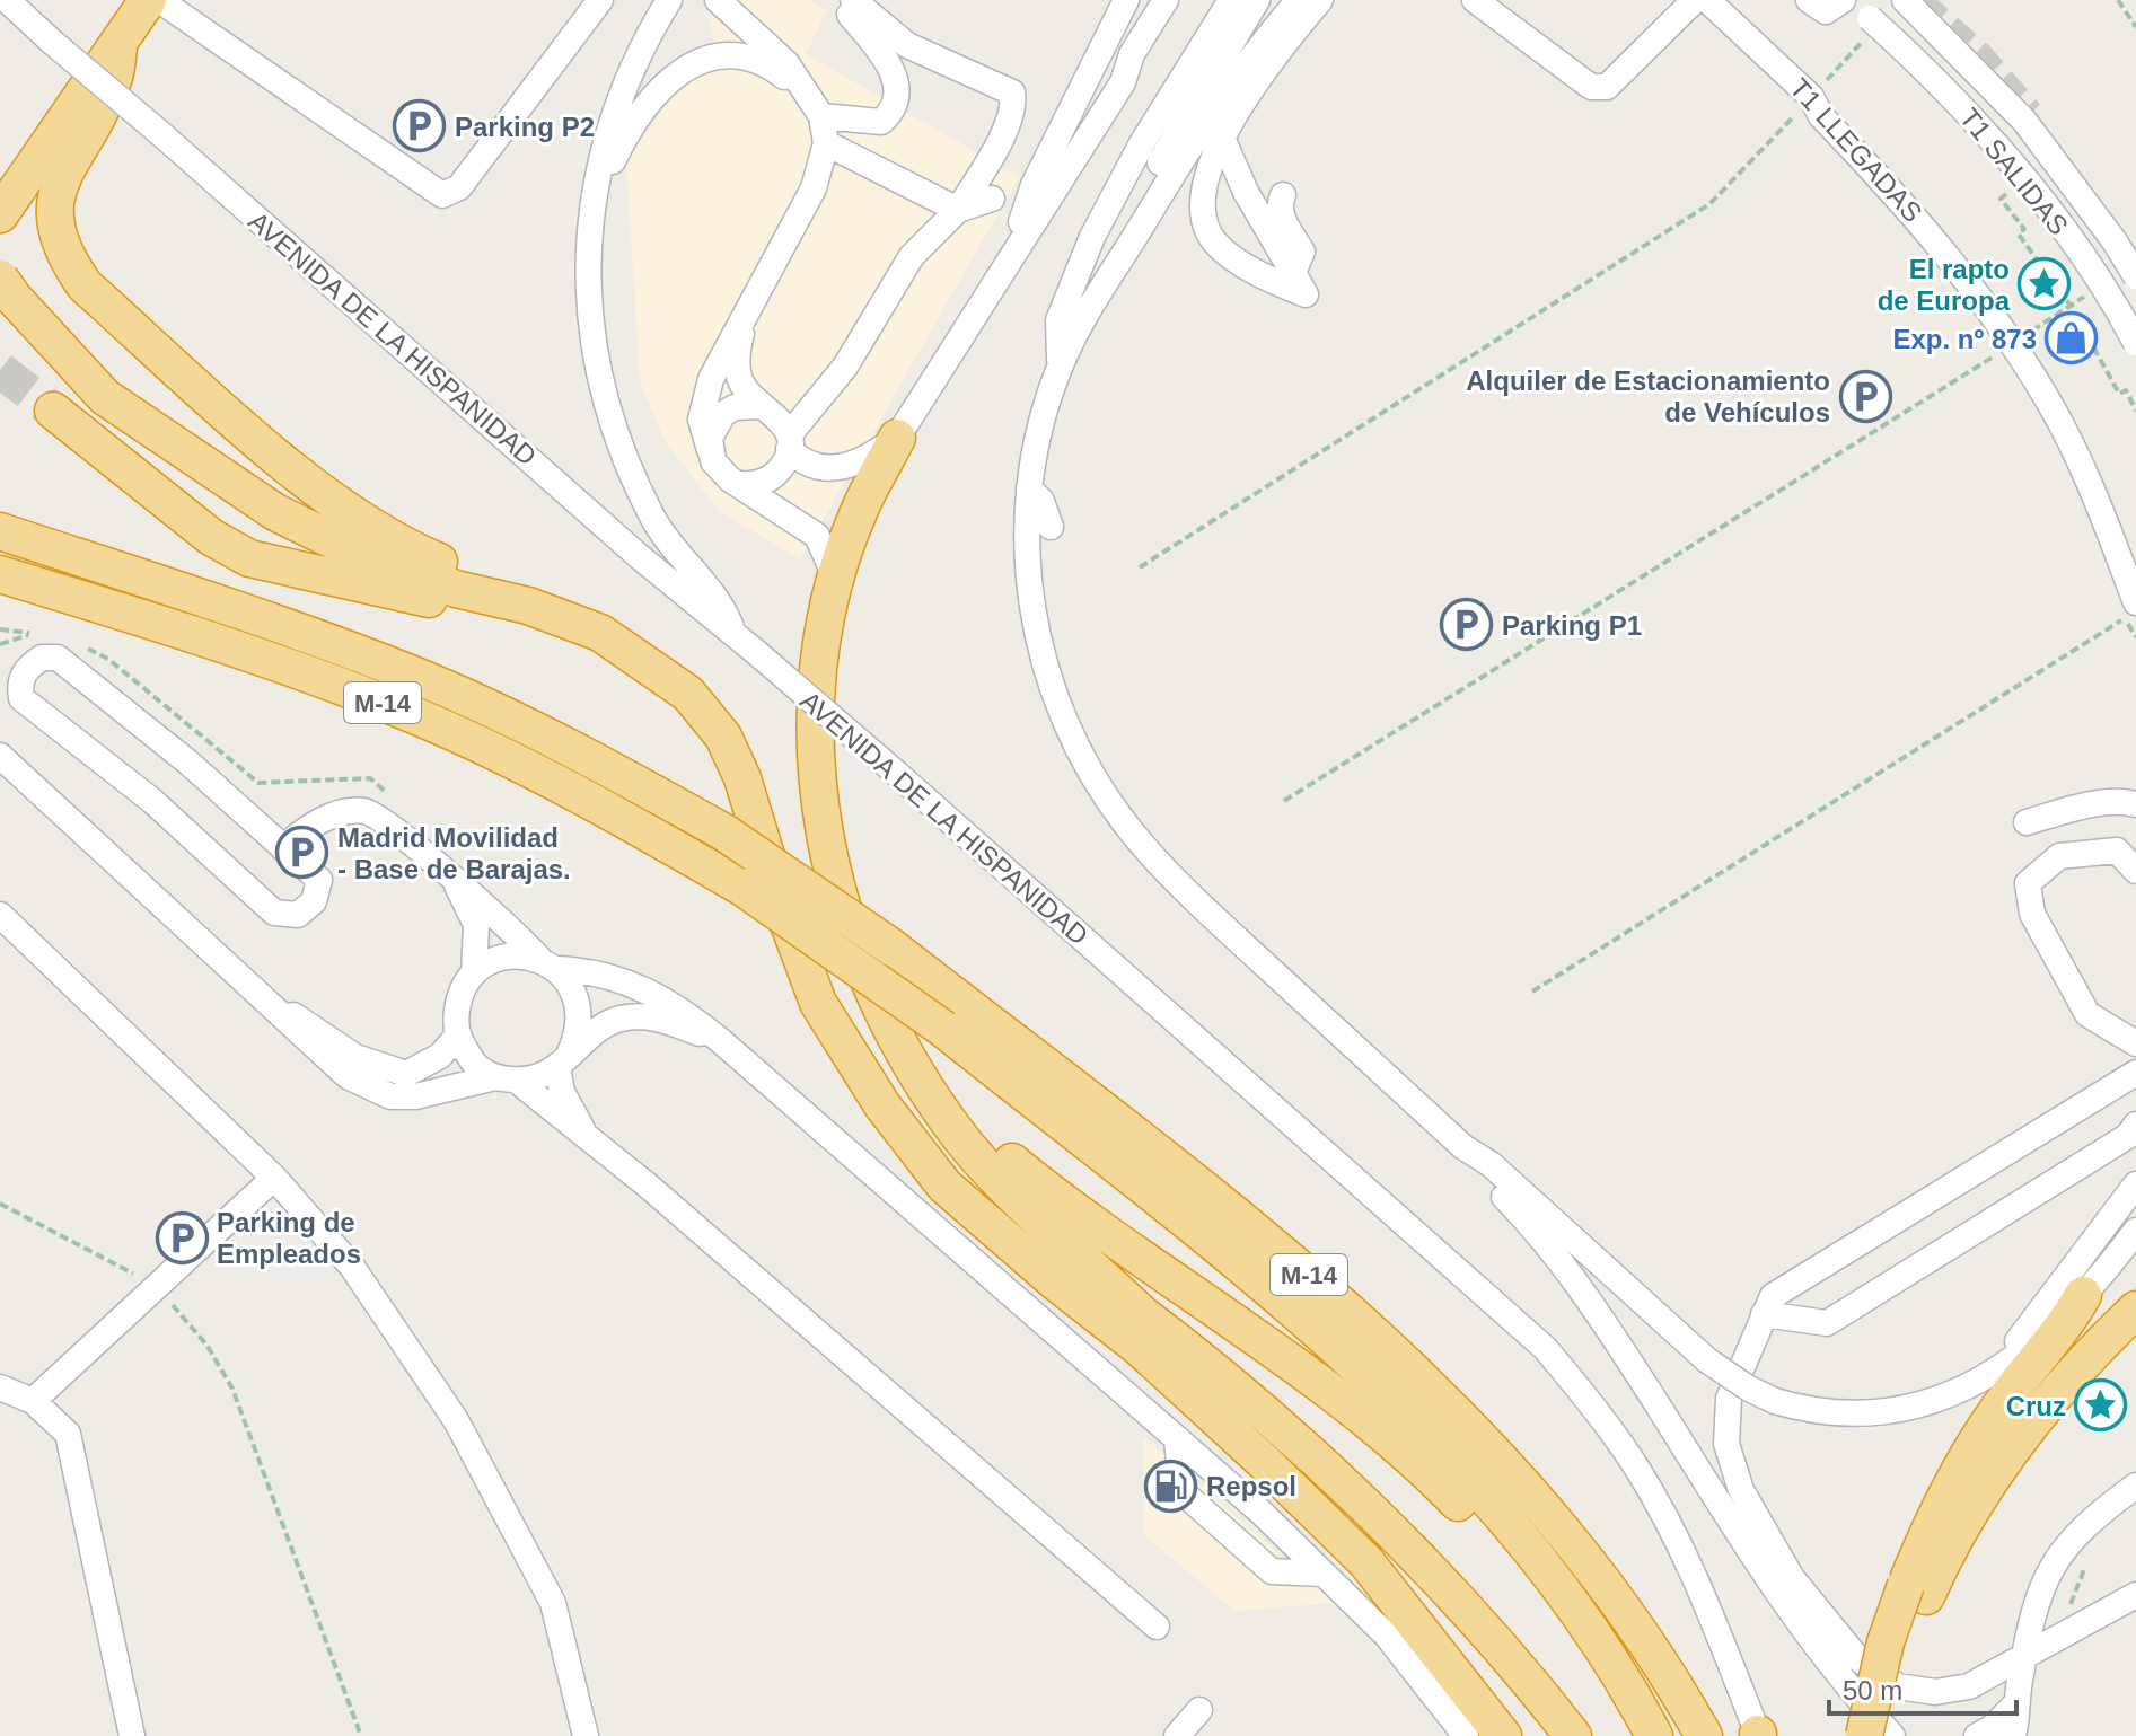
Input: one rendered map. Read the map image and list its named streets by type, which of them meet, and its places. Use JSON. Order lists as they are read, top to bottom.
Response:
{
  "streets": {
    "highway": ["M-14"],
    "street": ["T1 LLEGADAS", "T1 SALIDAS", "AVENIDA DE LA HISPANIDAD"]
  },
  "places": {
    "parking": [
      "Parking P2",
      "Alquiler de Estacionamiento de Vehículos",
      "Parking P1",
      "Madrid Movilidad - Base de Barajas.",
      "Parking de Empleados"
    ],
    "place": ["El rapto de Europa", "Cruz"],
    "shop": ["Exp. nº 873"],
    "fuel station": ["Repsol"]
  },
  "scale_bar": "50 m"
}
